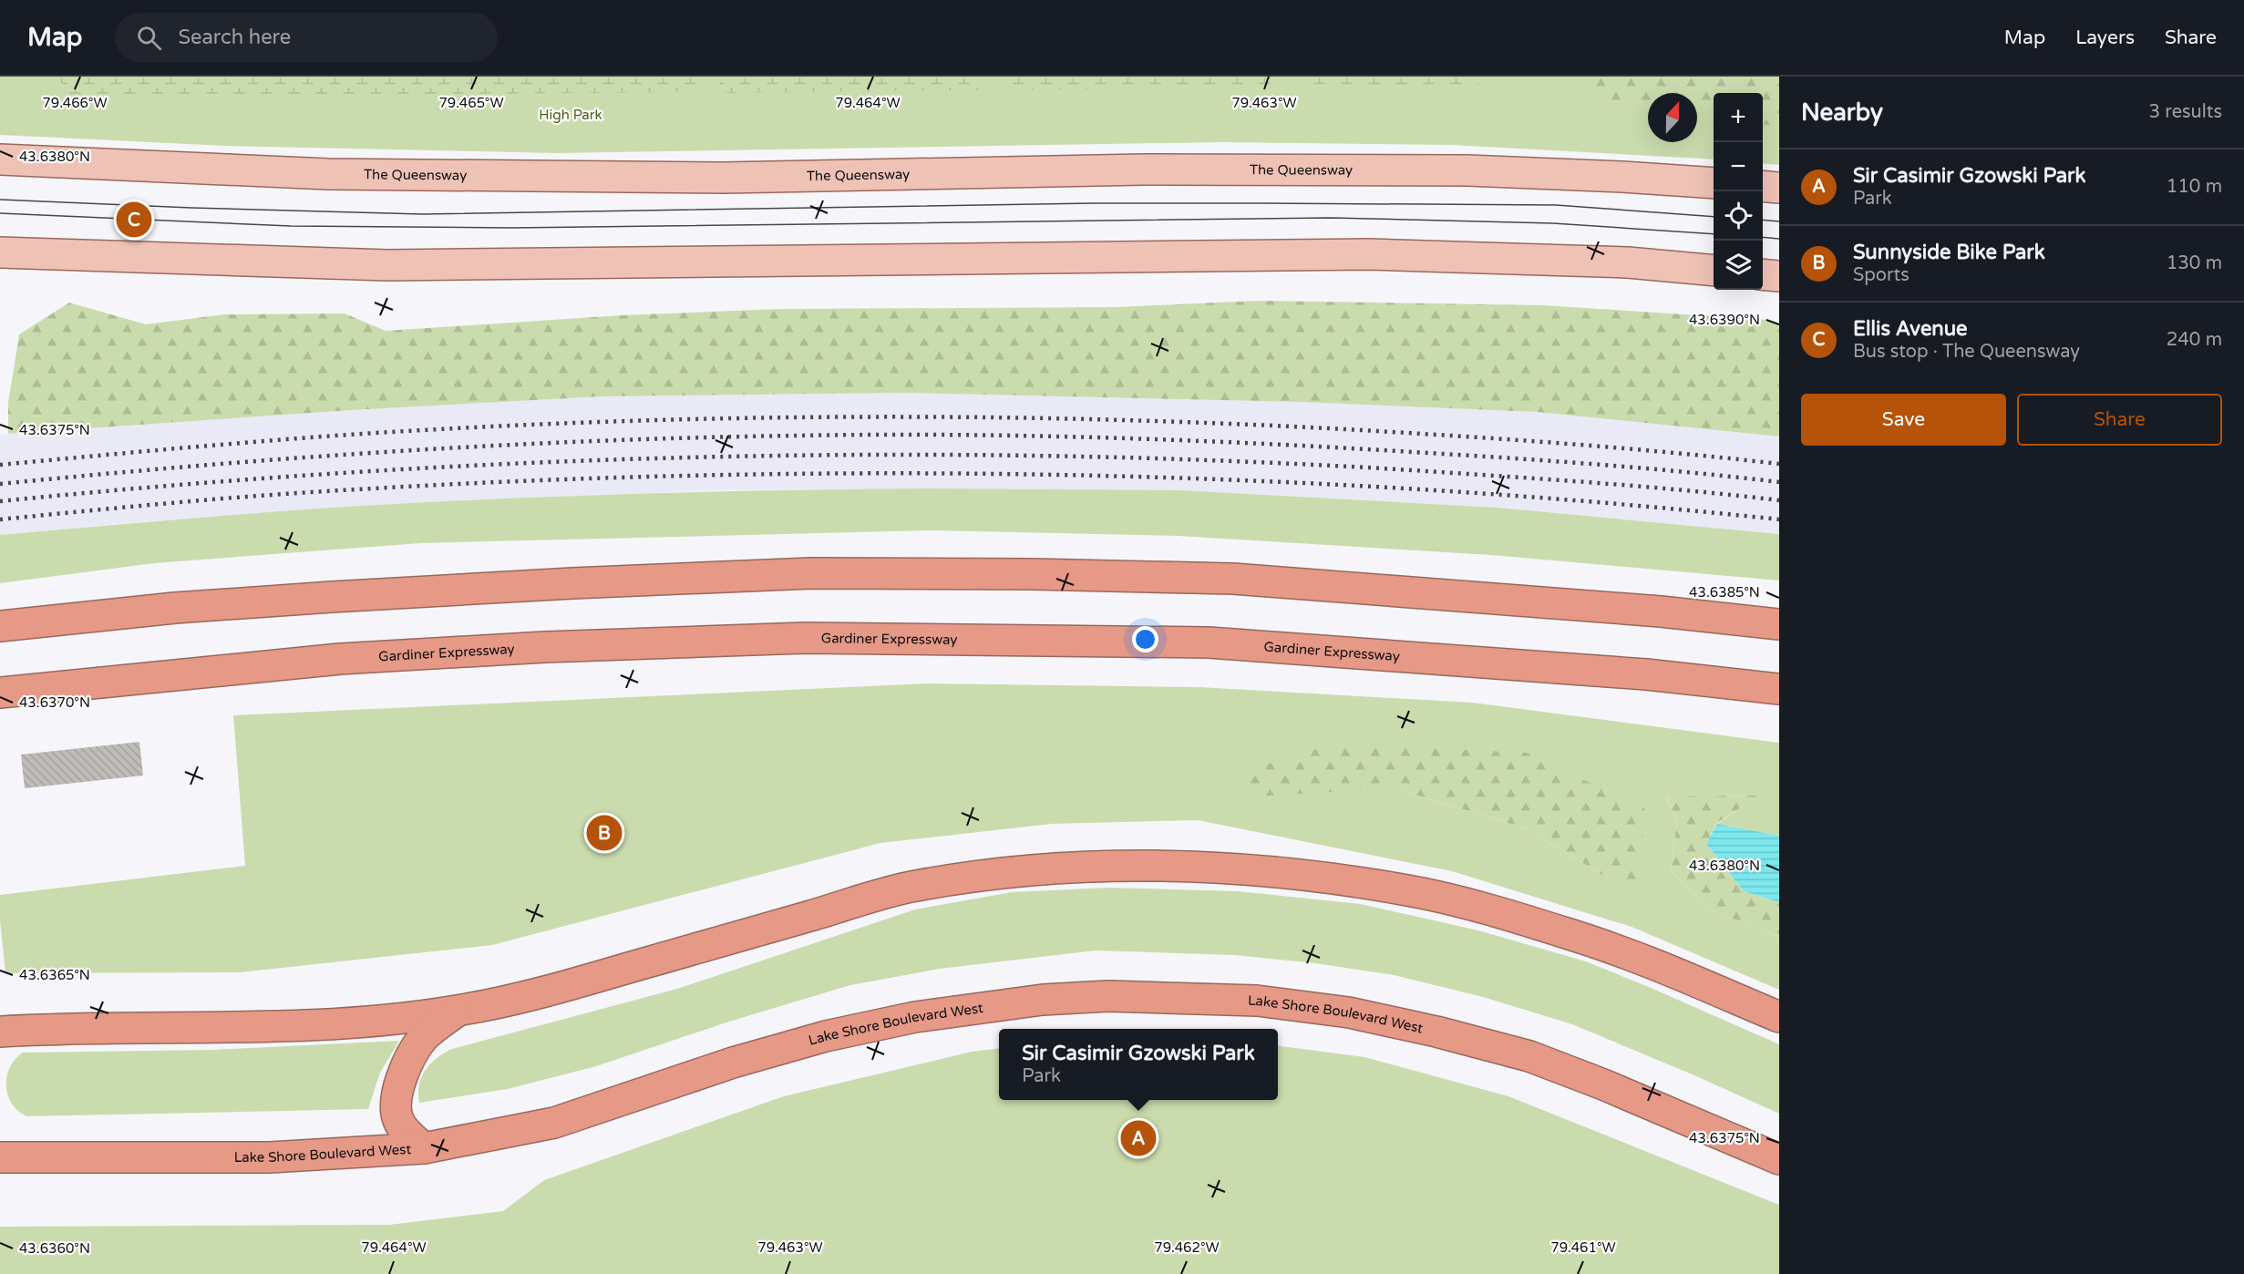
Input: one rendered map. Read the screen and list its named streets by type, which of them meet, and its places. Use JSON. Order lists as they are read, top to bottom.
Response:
{
  "streets": {
    "highway": ["Gardiner Expressway", "Lake Shore Boulevard West"],
    "main road": ["The Queensway"]
  },
  "parks": ["High Park"],
  "north": "top",
  "page": {
    "header": "Map",
    "search": "Search here",
    "nav": ["Map", "Layers", "Share"],
    "heading": ["Nearby", "3 results"],
    "map_buttons": ["+", "−"],
    "list": [
      {
        "mark": "A",
        "name": "Sir Casimir Gzowski Park",
        "note": "Park",
        "value": "110 m"
      },
      {
        "mark": "B",
        "name": "Sunnyside Bike Park",
        "note": "Sports",
        "value": "130 m"
      },
      {
        "mark": "C",
        "name": "Ellis Avenue",
        "note": "Bus stop · The Queensway",
        "value": "240 m"
      }
    ],
    "pins": ["C", "B", "A"],
    "buttons": ["Save", "Share"],
    "popup": ["Sir Casimir Gzowski Park", "Park"]
  },
  "coordinates": [
    "79.464°W",
    "79.466°W",
    "79.465°W",
    "79.463°W",
    "43.6380°N",
    "43.6390°N",
    "43.6375°N",
    "43.6385°N",
    "43.6370°N",
    "43.6365°N",
    "79.462°W",
    "79.461°W",
    "43.6360°N"
  ]
}
